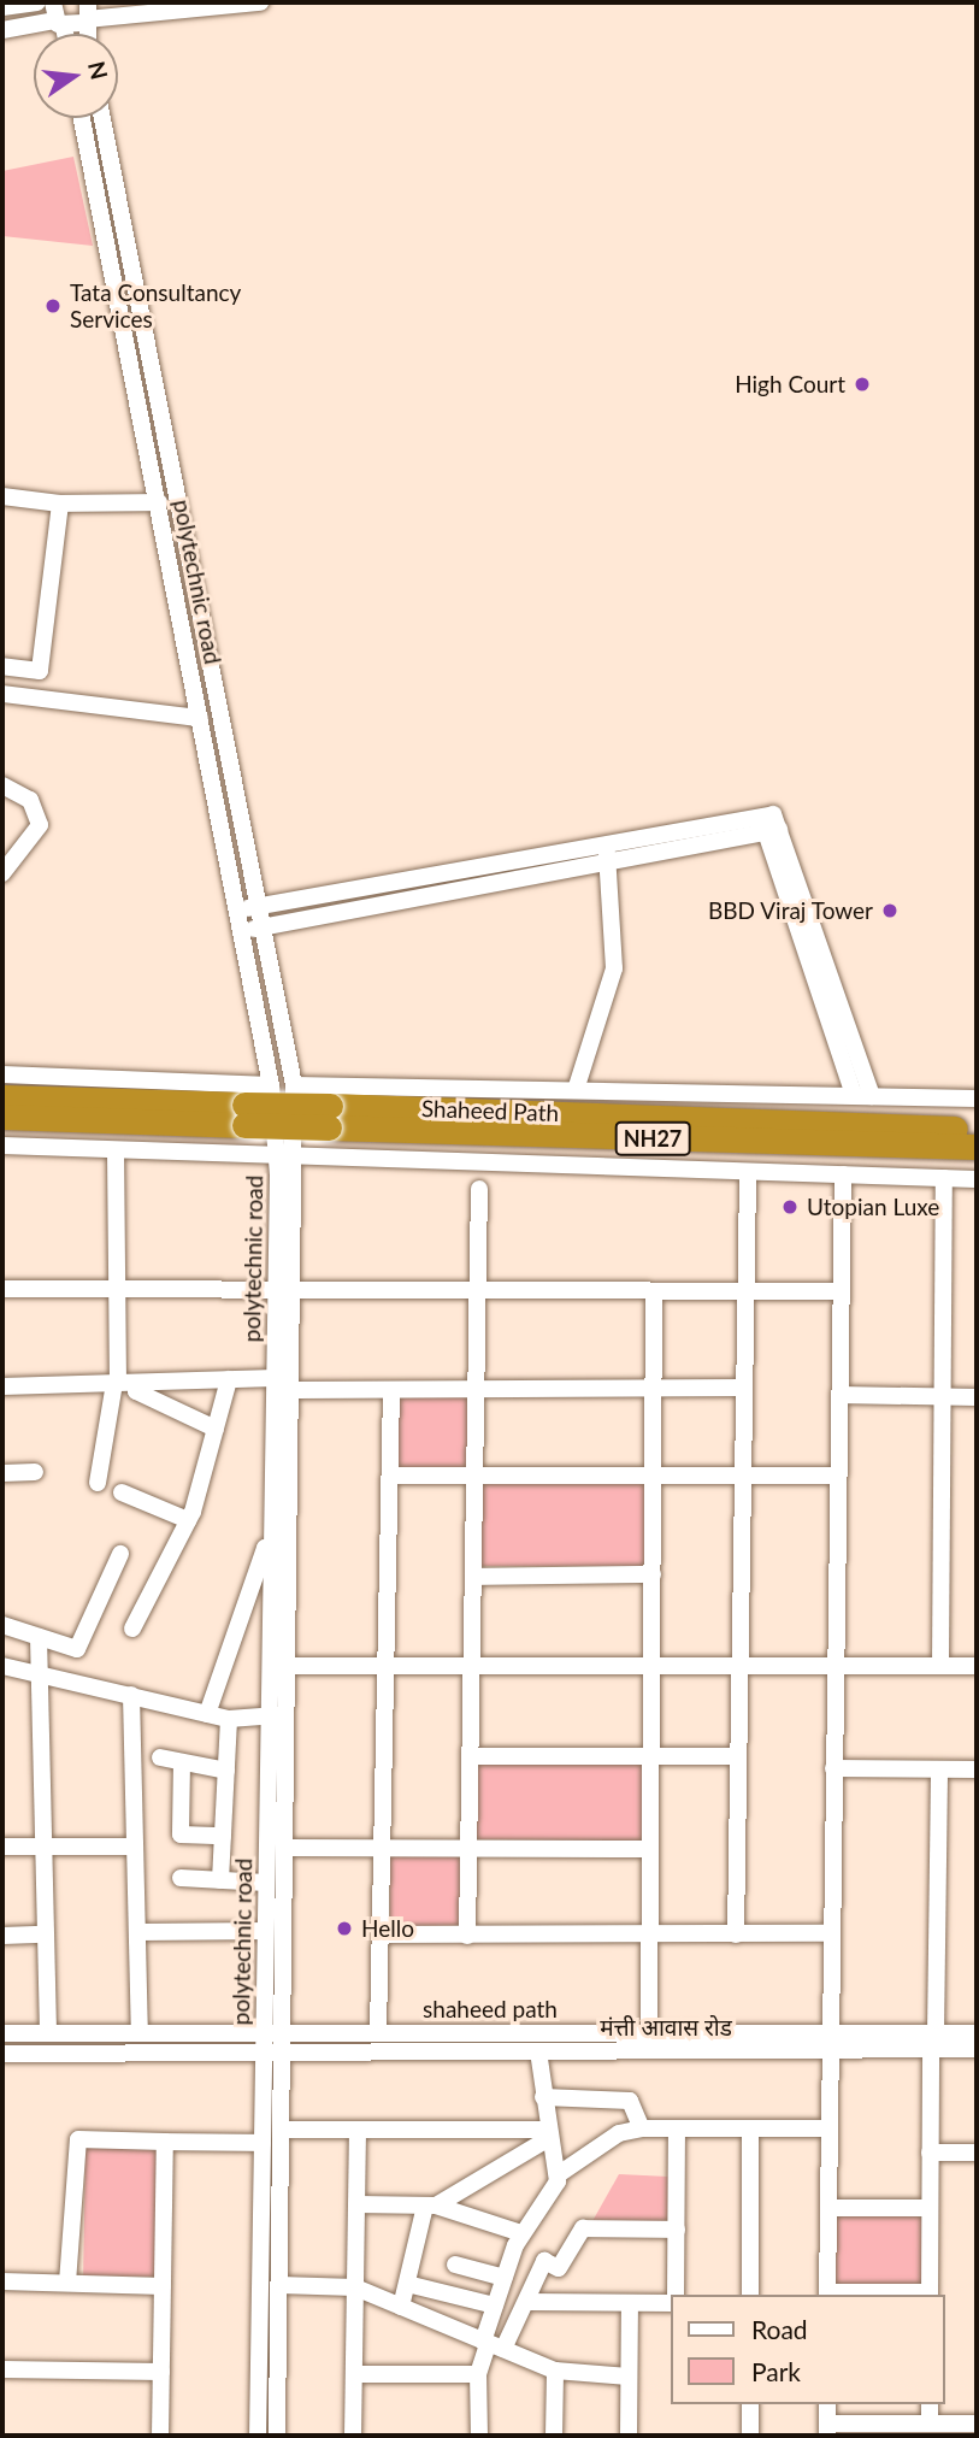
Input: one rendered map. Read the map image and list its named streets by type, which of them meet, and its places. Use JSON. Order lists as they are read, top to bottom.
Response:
{
  "streets": {
    "highway": ["Shaheed Path", "NH27"],
    "street": ["polytechnic road", "shaheed path", "मंत्ती आवास रोड"]
  },
  "crossings": [
    ["polytechnic road", "shaheed path"],
    ["polytechnic road", "मंत्ती आवास रोड"],
    ["shaheed path", "मंत्ती आवास रोड"]
  ],
  "places": [
    "Tata Consultancy Services",
    "High Court",
    "BBD Viraj Tower",
    "Utopian Luxe",
    "Hello"
  ],
  "legend": ["Road", "Park"],
  "north": "right"
}
